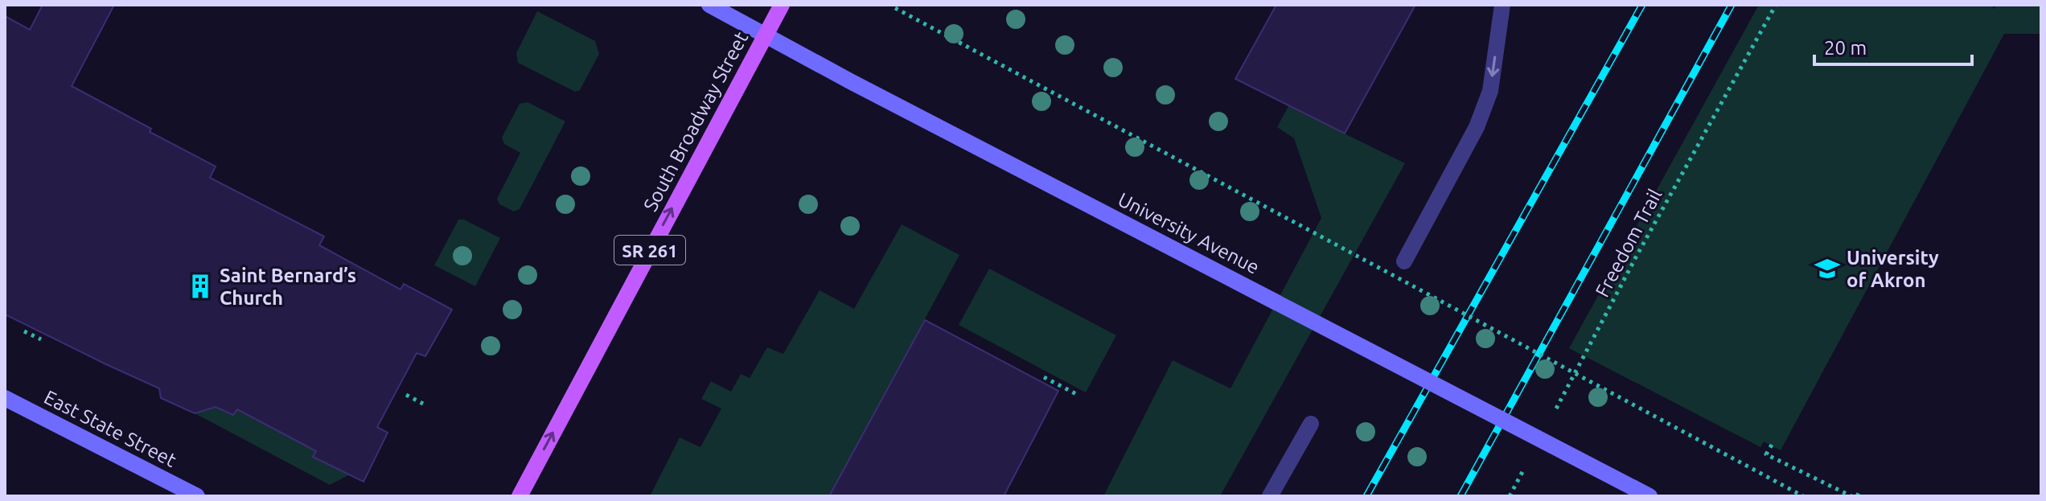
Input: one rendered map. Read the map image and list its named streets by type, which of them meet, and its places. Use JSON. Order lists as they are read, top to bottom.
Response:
{
  "streets": {
    "main road": [
      "South Broadway Street",
      "University Avenue",
      "SR 261",
      "East State Street"
    ],
    "path": ["Freedom Trail"]
  },
  "crossings": [
    ["South Broadway Street", "University Avenue"]
  ],
  "one_way": ["South Broadway Street"],
  "places": {
    "school or university": ["University of Akron"],
    "building": ["Saint Bernard’s Church"]
  },
  "scale_bar": "20 m"
}
